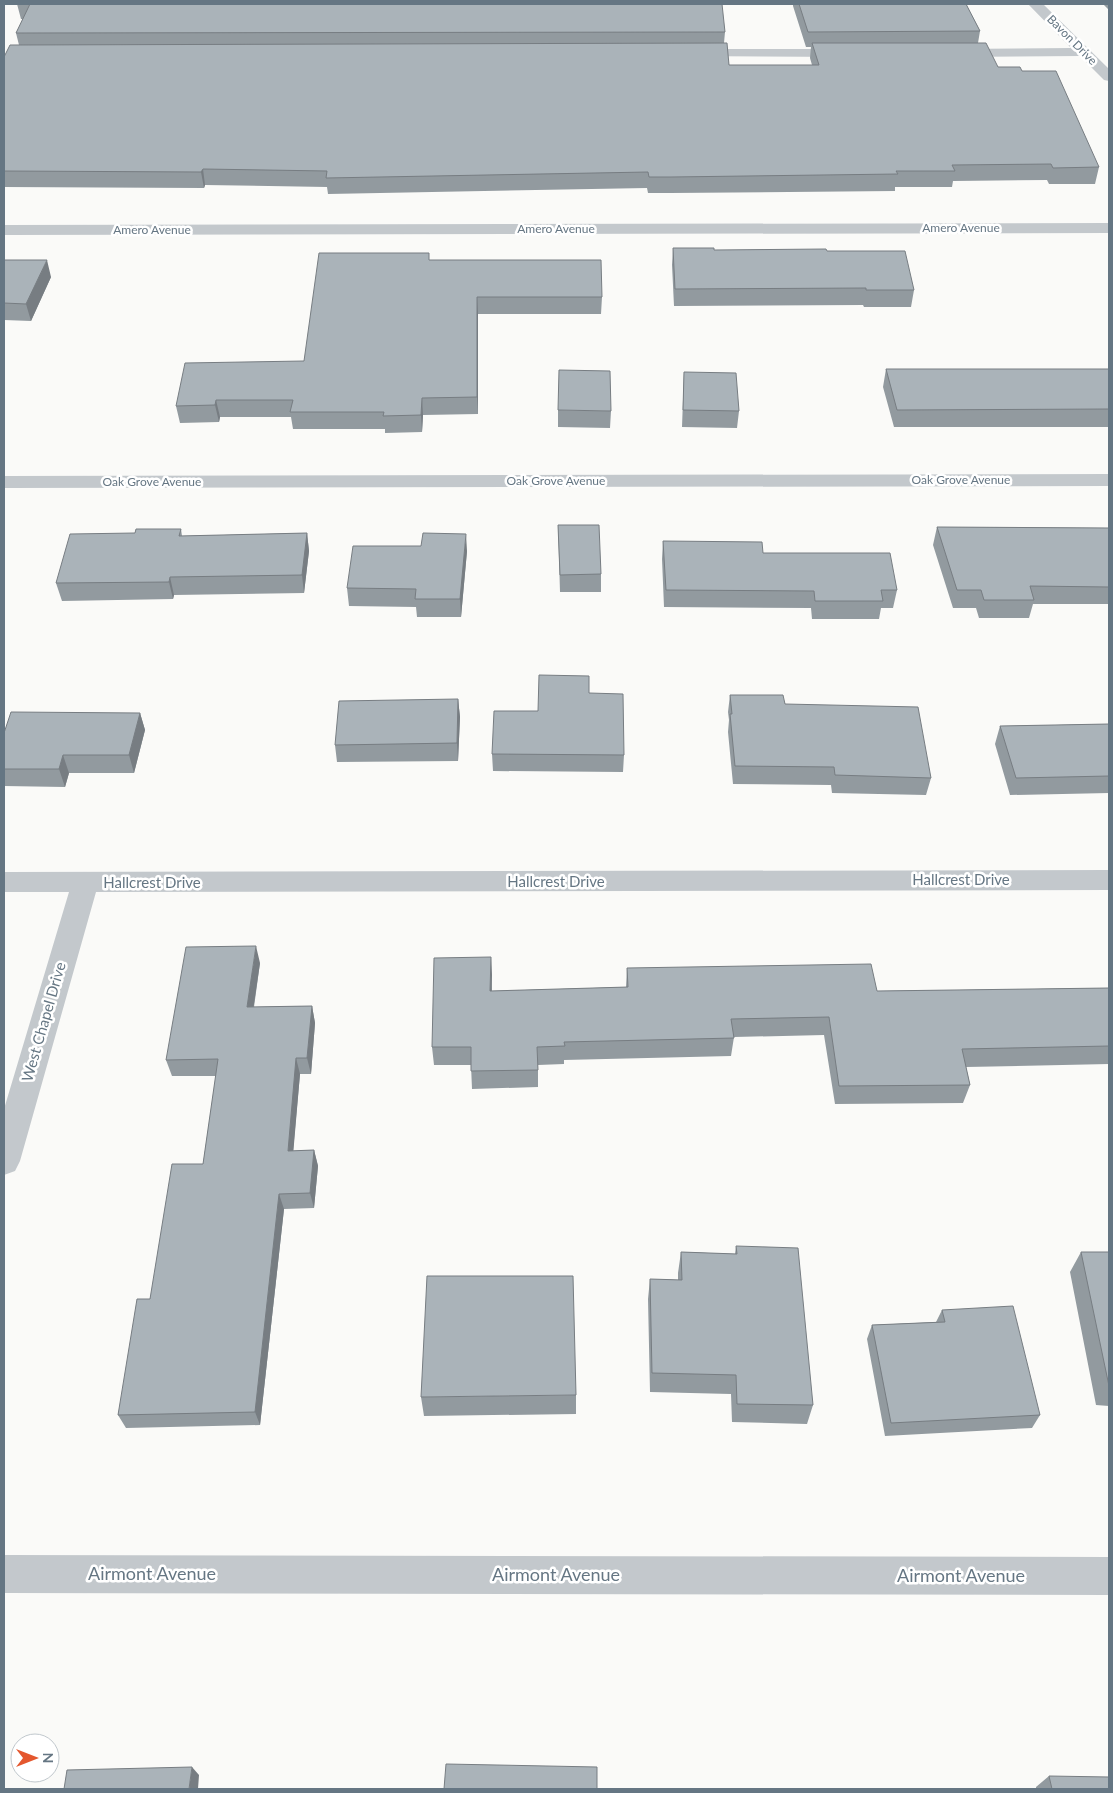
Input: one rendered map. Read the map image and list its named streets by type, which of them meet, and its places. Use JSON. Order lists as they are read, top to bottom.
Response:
{
  "streets": {
    "street": [
      "Bavon Drive",
      "Amero Avenue",
      "Oak Grove Avenue",
      "Hallcrest Drive",
      "West Chapel Drive",
      "Airmont Avenue"
    ]
  },
  "crossings": [
    ["Hallcrest Drive", "West Chapel Drive"]
  ],
  "north": "right"
}
